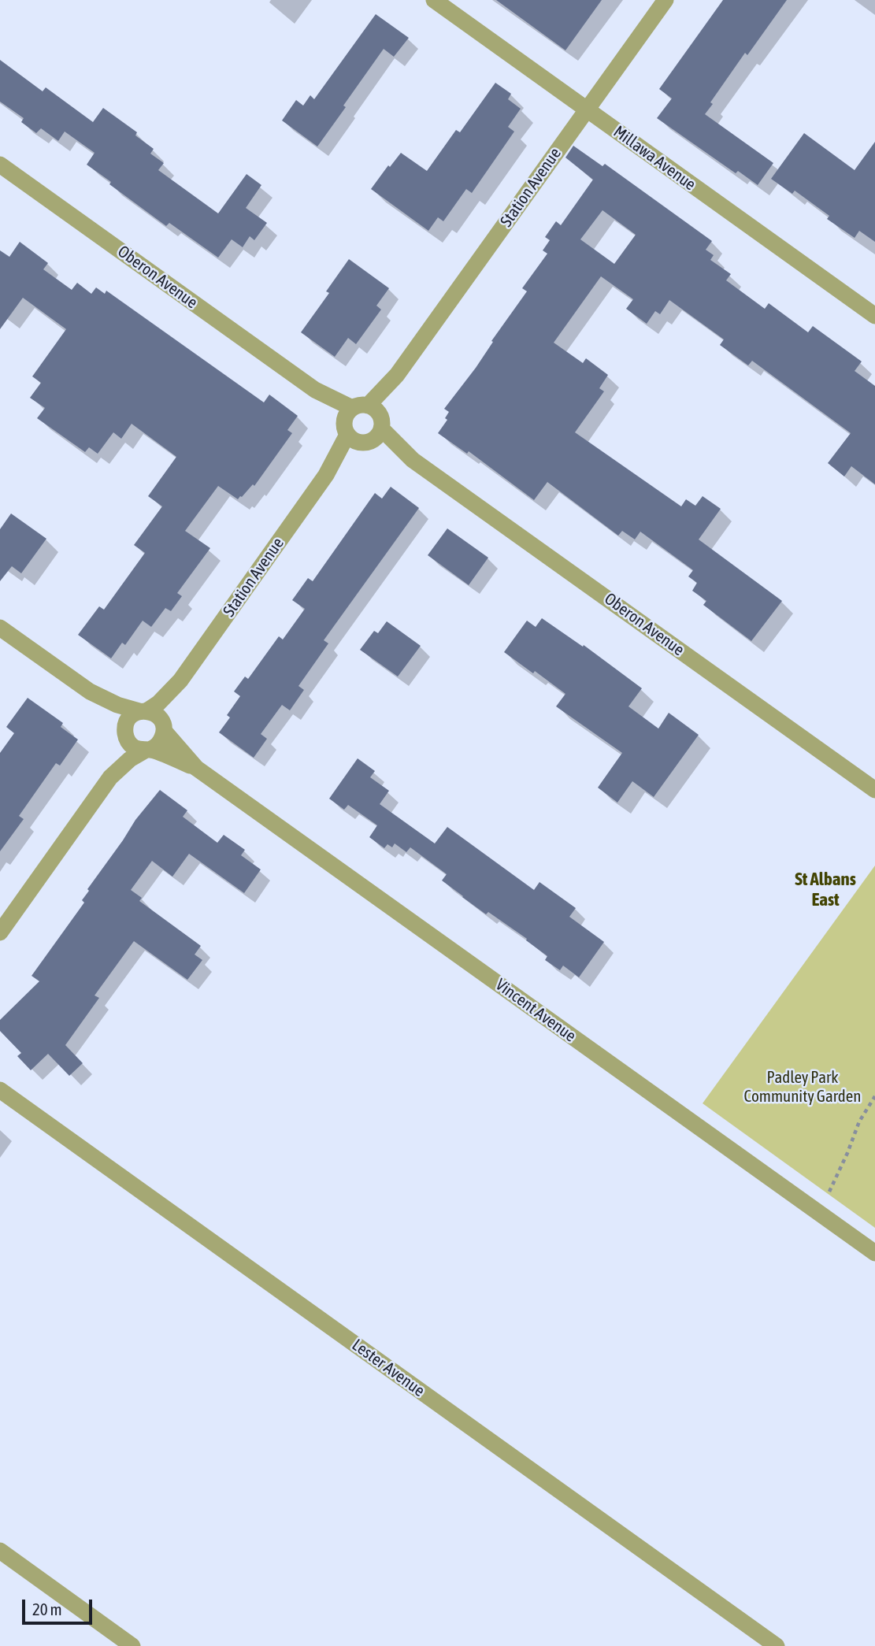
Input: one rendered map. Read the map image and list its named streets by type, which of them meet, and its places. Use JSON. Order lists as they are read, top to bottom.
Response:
{
  "streets": {
    "street": [
      "Millawa Avenue",
      "Station Avenue",
      "Oberon Avenue",
      "Vincent Avenue",
      "Lester Avenue"
    ]
  },
  "crossings": [
    ["Millawa Avenue", "Station Avenue"],
    ["Station Avenue", "Oberon Avenue"],
    ["Station Avenue", "Vincent Avenue"]
  ],
  "districts": ["St Albans East"],
  "parks": ["Padley Park Community Garden"],
  "scale_bar": "20 m"
}
